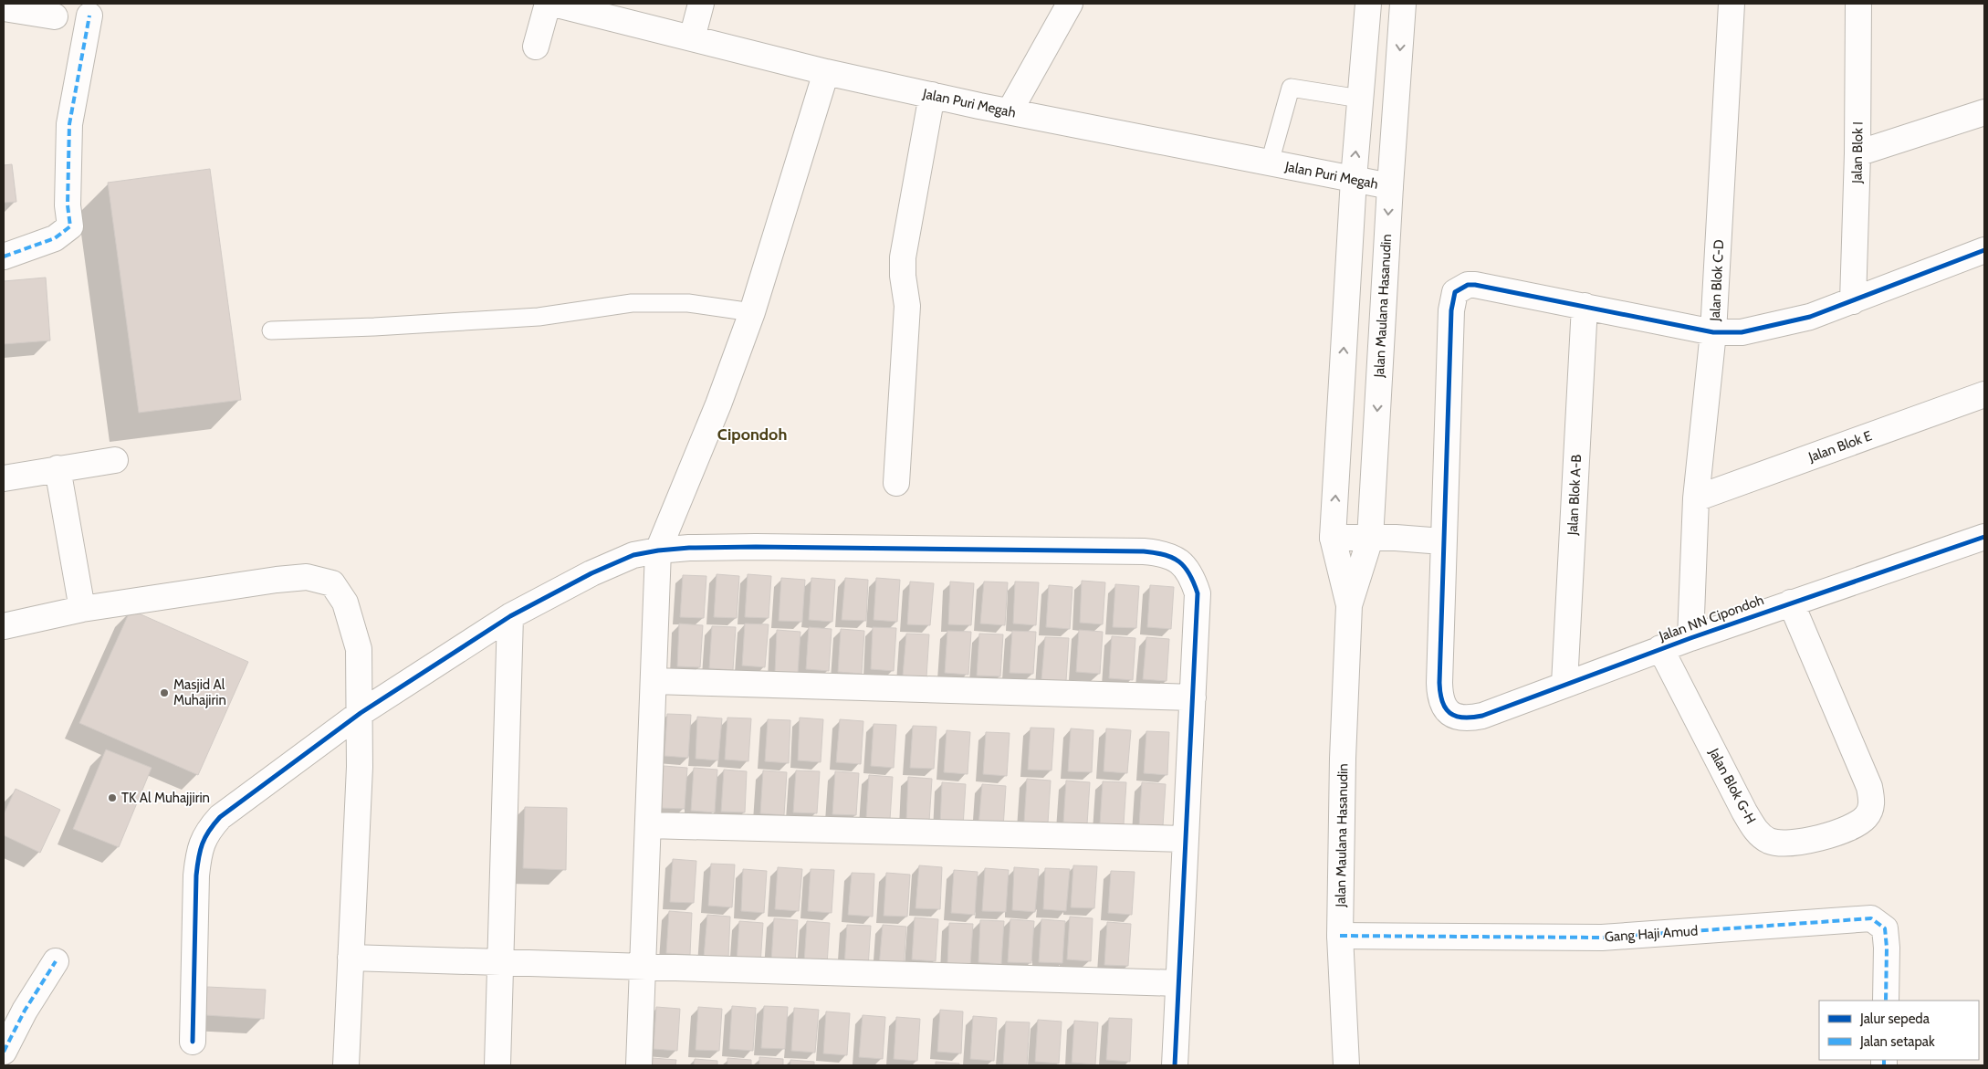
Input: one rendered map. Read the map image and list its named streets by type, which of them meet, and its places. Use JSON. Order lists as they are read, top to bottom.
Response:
{
  "streets": {
    "street": [
      "Jalan Puri Megah",
      "Jalan Blok I",
      "Jalan Blok C-D",
      "Jalan Maulana Hasanudin",
      "Jalan Blok E",
      "Jalan Blok A-B",
      "Jalan NN Cipondoh",
      "Jalan Blok G-H",
      "Gang Haji Amud"
    ]
  },
  "crossings": [
    ["Jalan Puri Megah", "Jalan Maulana Hasanudin"],
    ["Jalan Blok C-D", "Jalan Blok E"],
    ["Jalan Blok C-D", "Jalan NN Cipondoh"],
    ["Jalan Maulana Hasanudin", "Gang Haji Amud"],
    ["Jalan Blok A-B", "Jalan NN Cipondoh"],
    ["Jalan NN Cipondoh", "Jalan Blok G-H"]
  ],
  "districts": ["Cipondoh"],
  "places": ["Masjid Al Muhajirin", "TK Al Muhajjirin"],
  "legend": ["Jalur sepeda", "Jalan setapak"]
}
